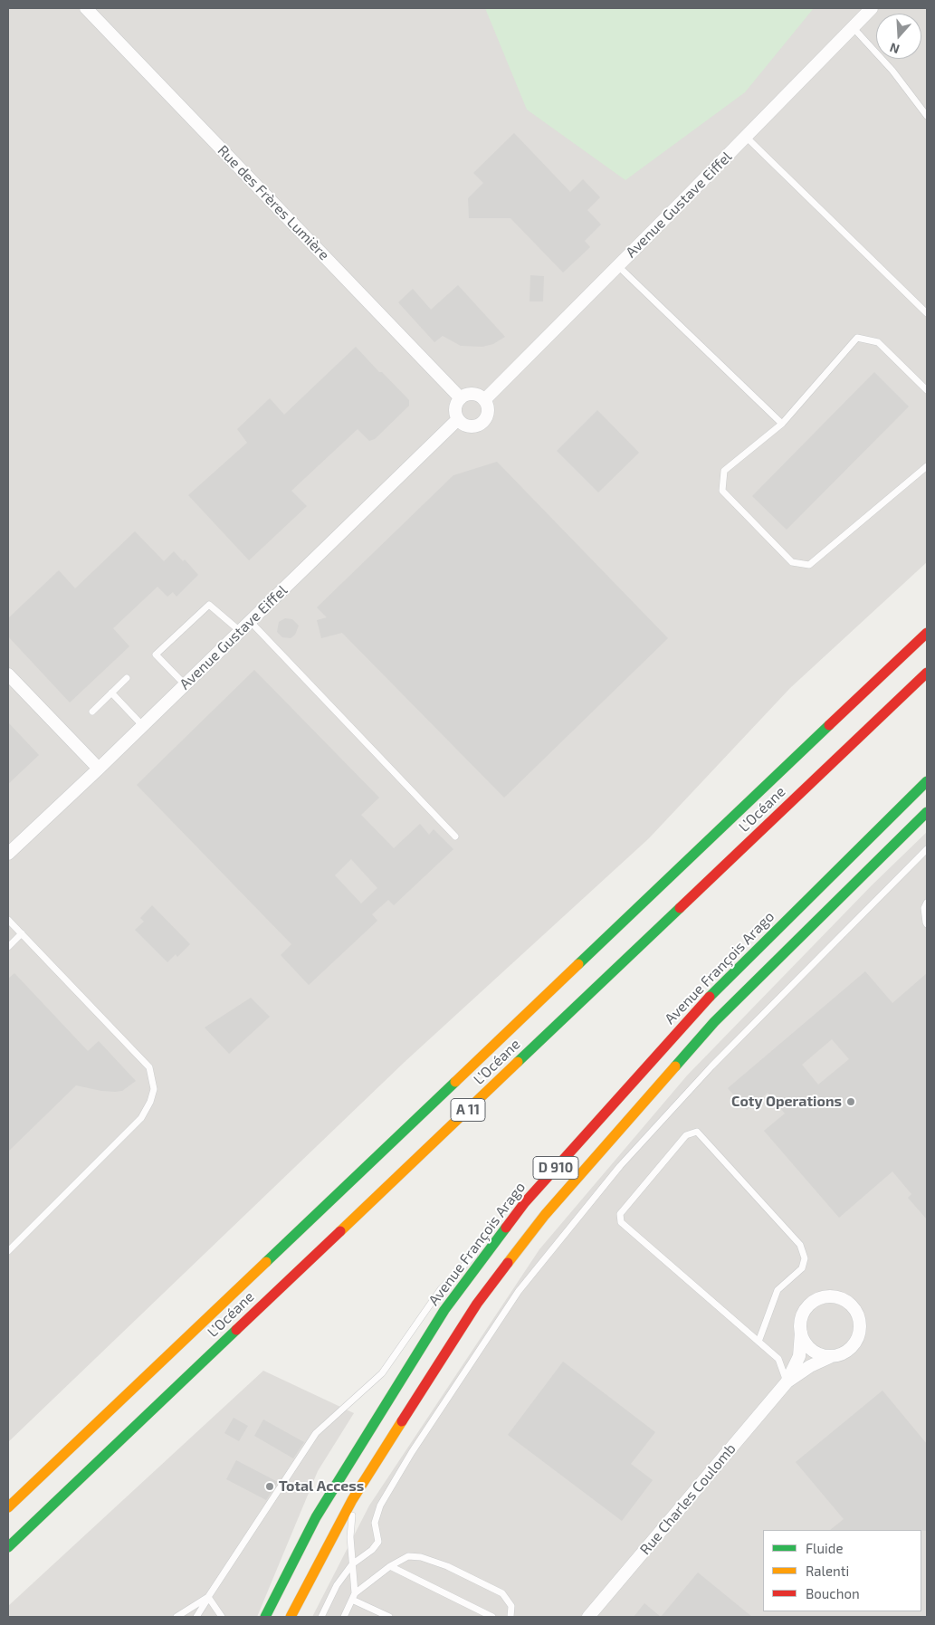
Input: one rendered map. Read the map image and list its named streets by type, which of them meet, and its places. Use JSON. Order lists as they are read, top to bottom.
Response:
{
  "streets": {
    "main road": [
      "L’Océane",
      "Avenue François Arago",
      "A 11",
      "D 910"
    ],
    "street": ["Rue des Frères Lumière", "Avenue Gustave Eiffel", "Rue Charles Coulomb"]
  },
  "crossings": [
    ["Rue des Frères Lumière", "Avenue Gustave Eiffel"]
  ],
  "places": ["Coty Operations", "Total Access"],
  "legend": ["Fluide", "Ralenti", "Bouchon"],
  "north": "bottom"
}
